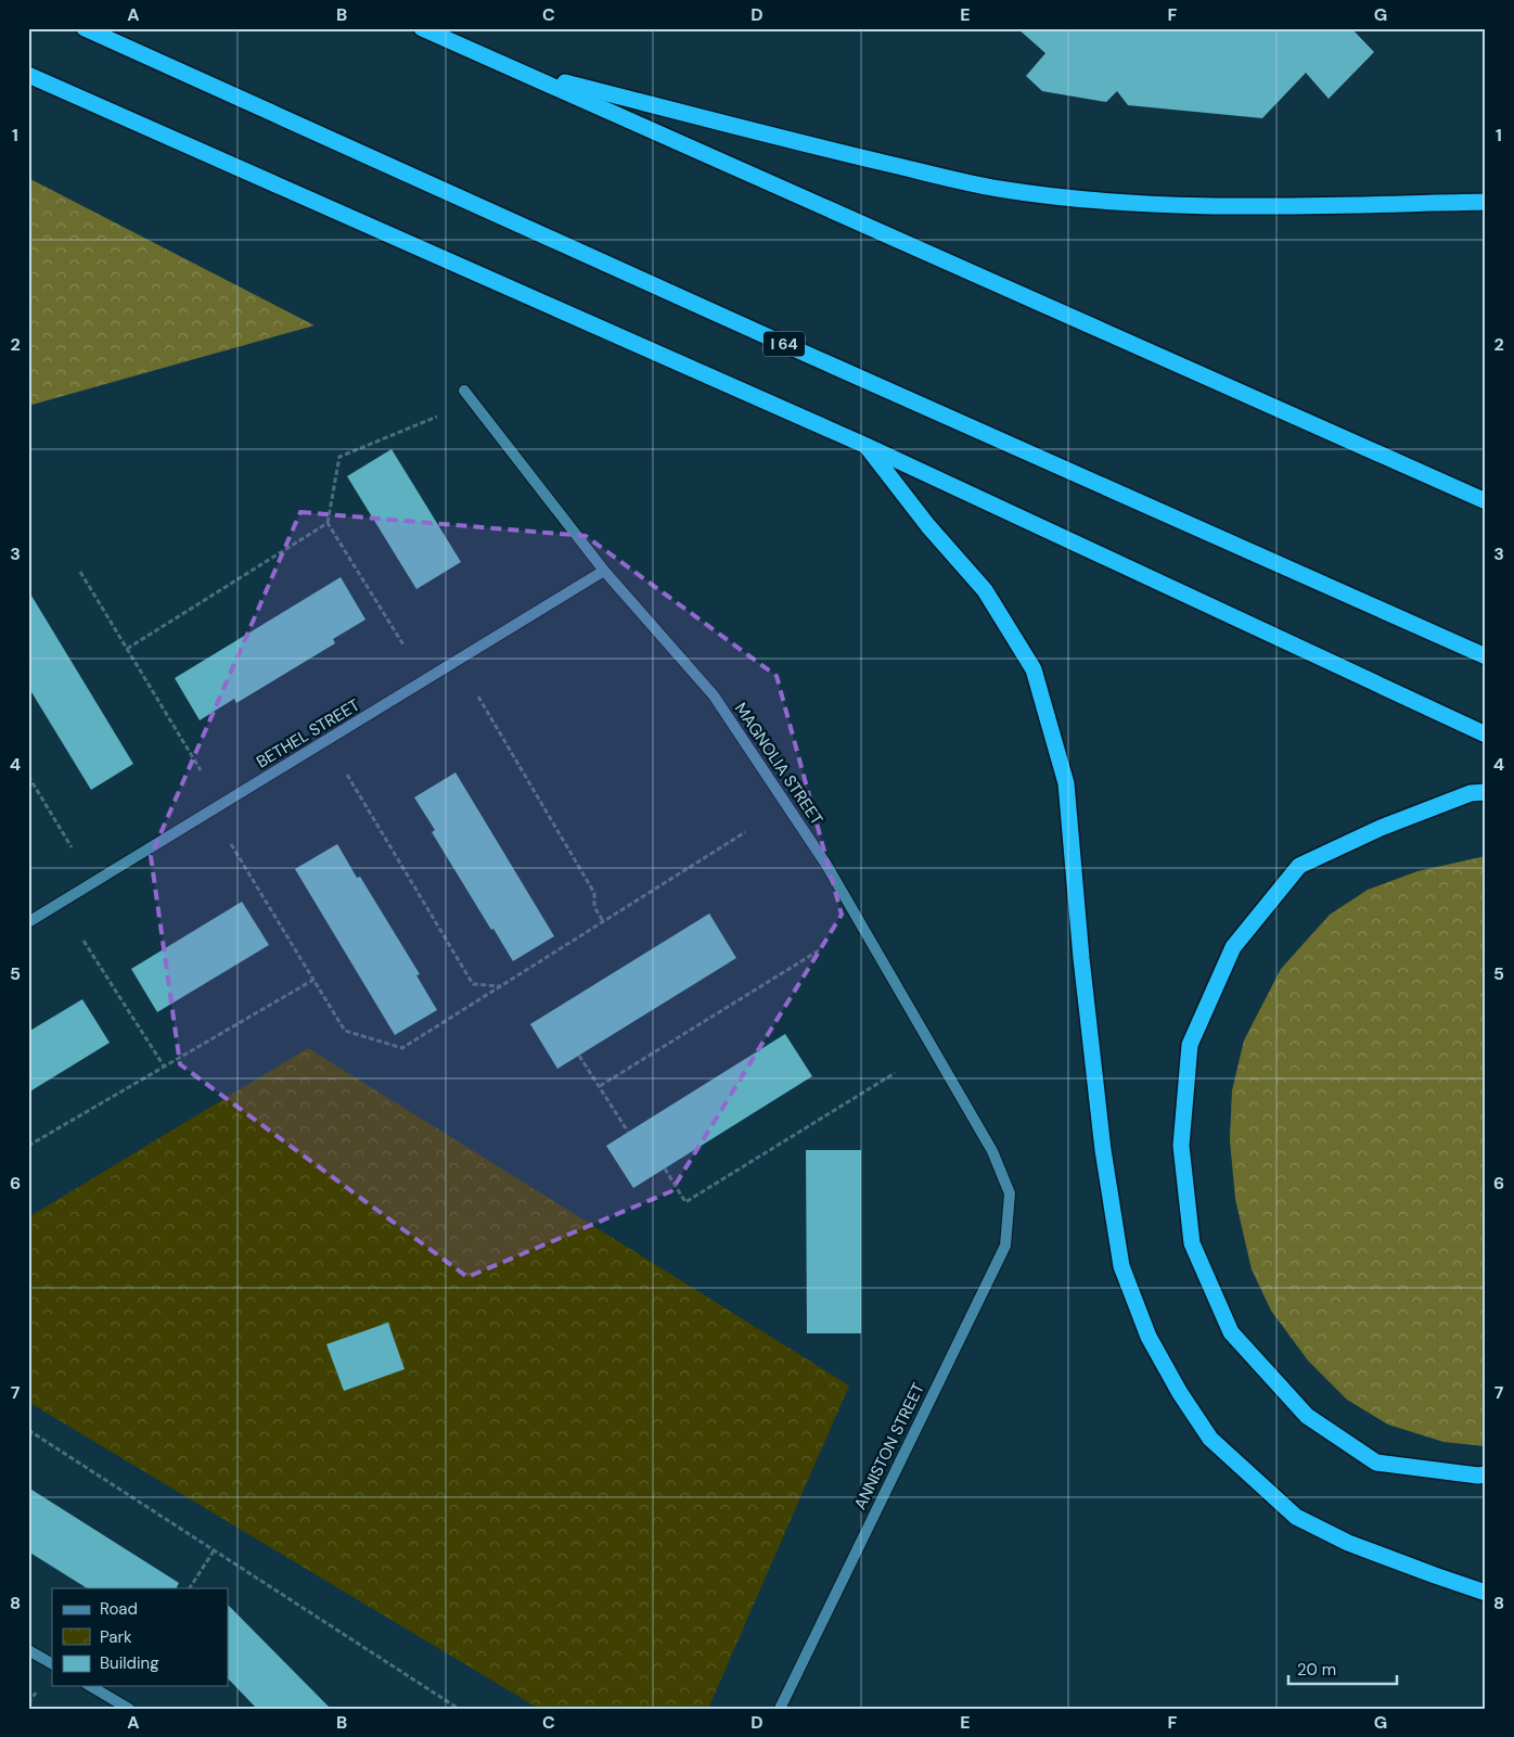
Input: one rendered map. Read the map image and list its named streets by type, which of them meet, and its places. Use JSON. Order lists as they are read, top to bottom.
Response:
{
  "streets": {
    "highway": ["I 64"],
    "street": ["BETHEL STREET", "MAGNOLIA STREET", "ANNISTON STREET"]
  },
  "crossings": [
    ["BETHEL STREET", "MAGNOLIA STREET"],
    ["MAGNOLIA STREET", "ANNISTON STREET"]
  ],
  "legend": ["Road", "Park", "Building"],
  "scale_bar": "20 m",
  "grid": {
    "columns": [
      "A",
      "B",
      "C",
      "D",
      "E",
      "F",
      "G"
    ],
    "rows": [
      "1",
      "2",
      "3",
      "4",
      "5",
      "6",
      "7",
      "8"
    ]
  }
}
